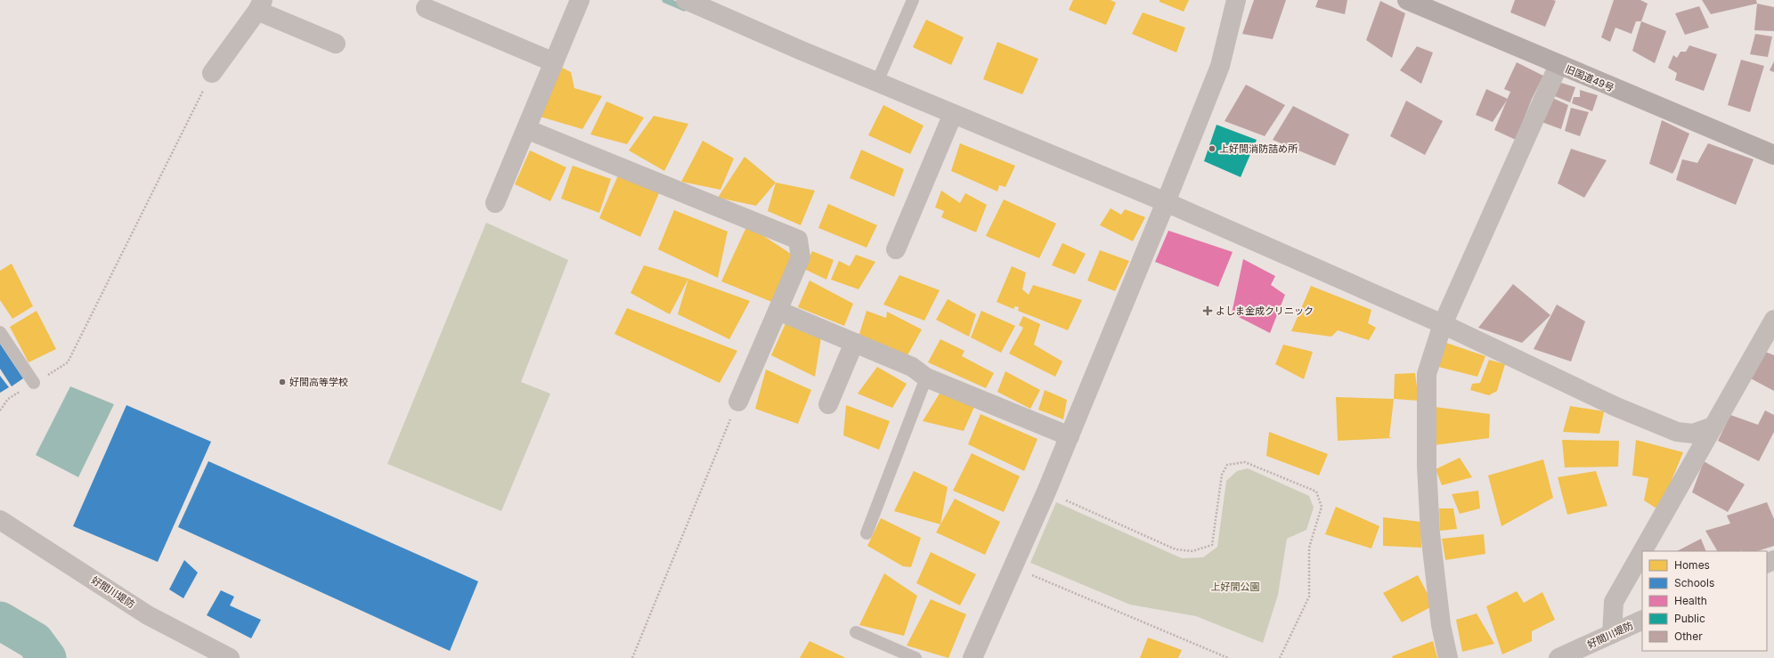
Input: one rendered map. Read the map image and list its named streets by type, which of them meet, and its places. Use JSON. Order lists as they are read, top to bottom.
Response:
{
  "streets": {
    "street": ["旧国道49号", "好間川堤防"]
  },
  "parks": ["上好間公園"],
  "places": {
    "other": ["上好間消防詰め所", "好間高等学校"],
    "health": ["よしま金成クリニック"]
  },
  "legend": [
    "Homes",
    "Schools",
    "Health",
    "Public",
    "Other"
  ]
}
